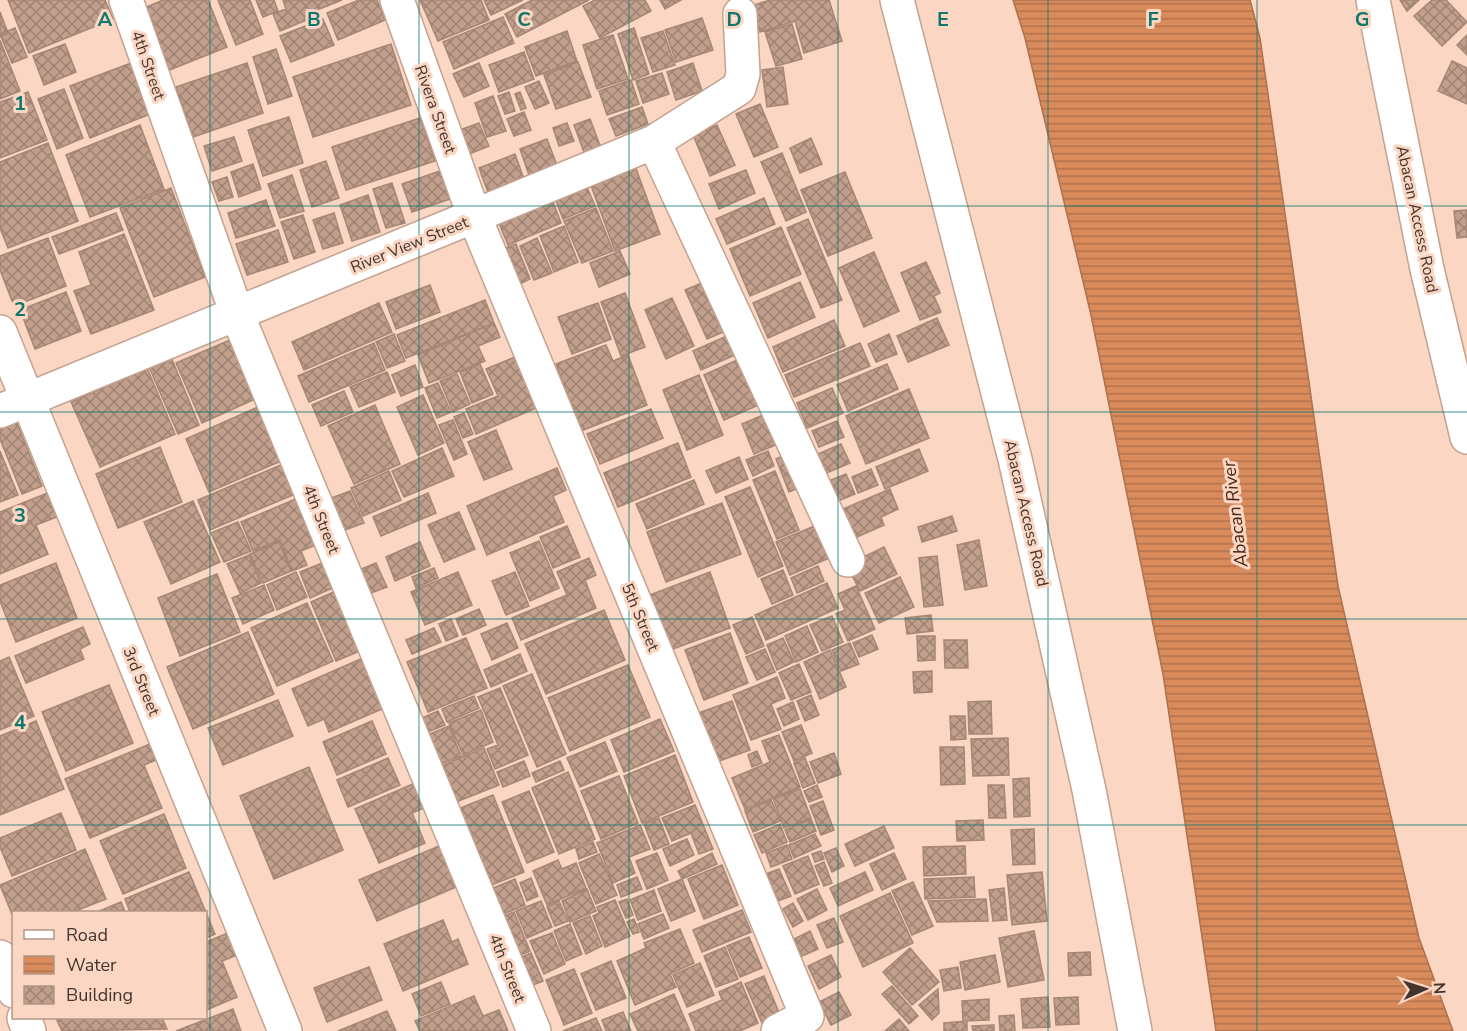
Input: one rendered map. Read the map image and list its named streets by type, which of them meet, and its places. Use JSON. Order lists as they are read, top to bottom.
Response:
{
  "streets": {
    "street": [
      "4th Street",
      "Rivera Street",
      "Abacan Access Road",
      "River View Street",
      "5th Street",
      "3rd Street"
    ]
  },
  "crossings": [
    ["4th Street", "River View Street"],
    ["Rivera Street", "River View Street"],
    ["Rivera Street", "5th Street"],
    ["River View Street", "5th Street"],
    ["River View Street", "3rd Street"]
  ],
  "water": ["Abacan River"],
  "legend": ["Road", "Water", "Building"],
  "north": "right",
  "grid": {
    "columns": [
      "A",
      "B",
      "C",
      "D",
      "E",
      "F",
      "G"
    ],
    "rows": [
      "1",
      "2",
      "3",
      "4"
    ]
  }
}
